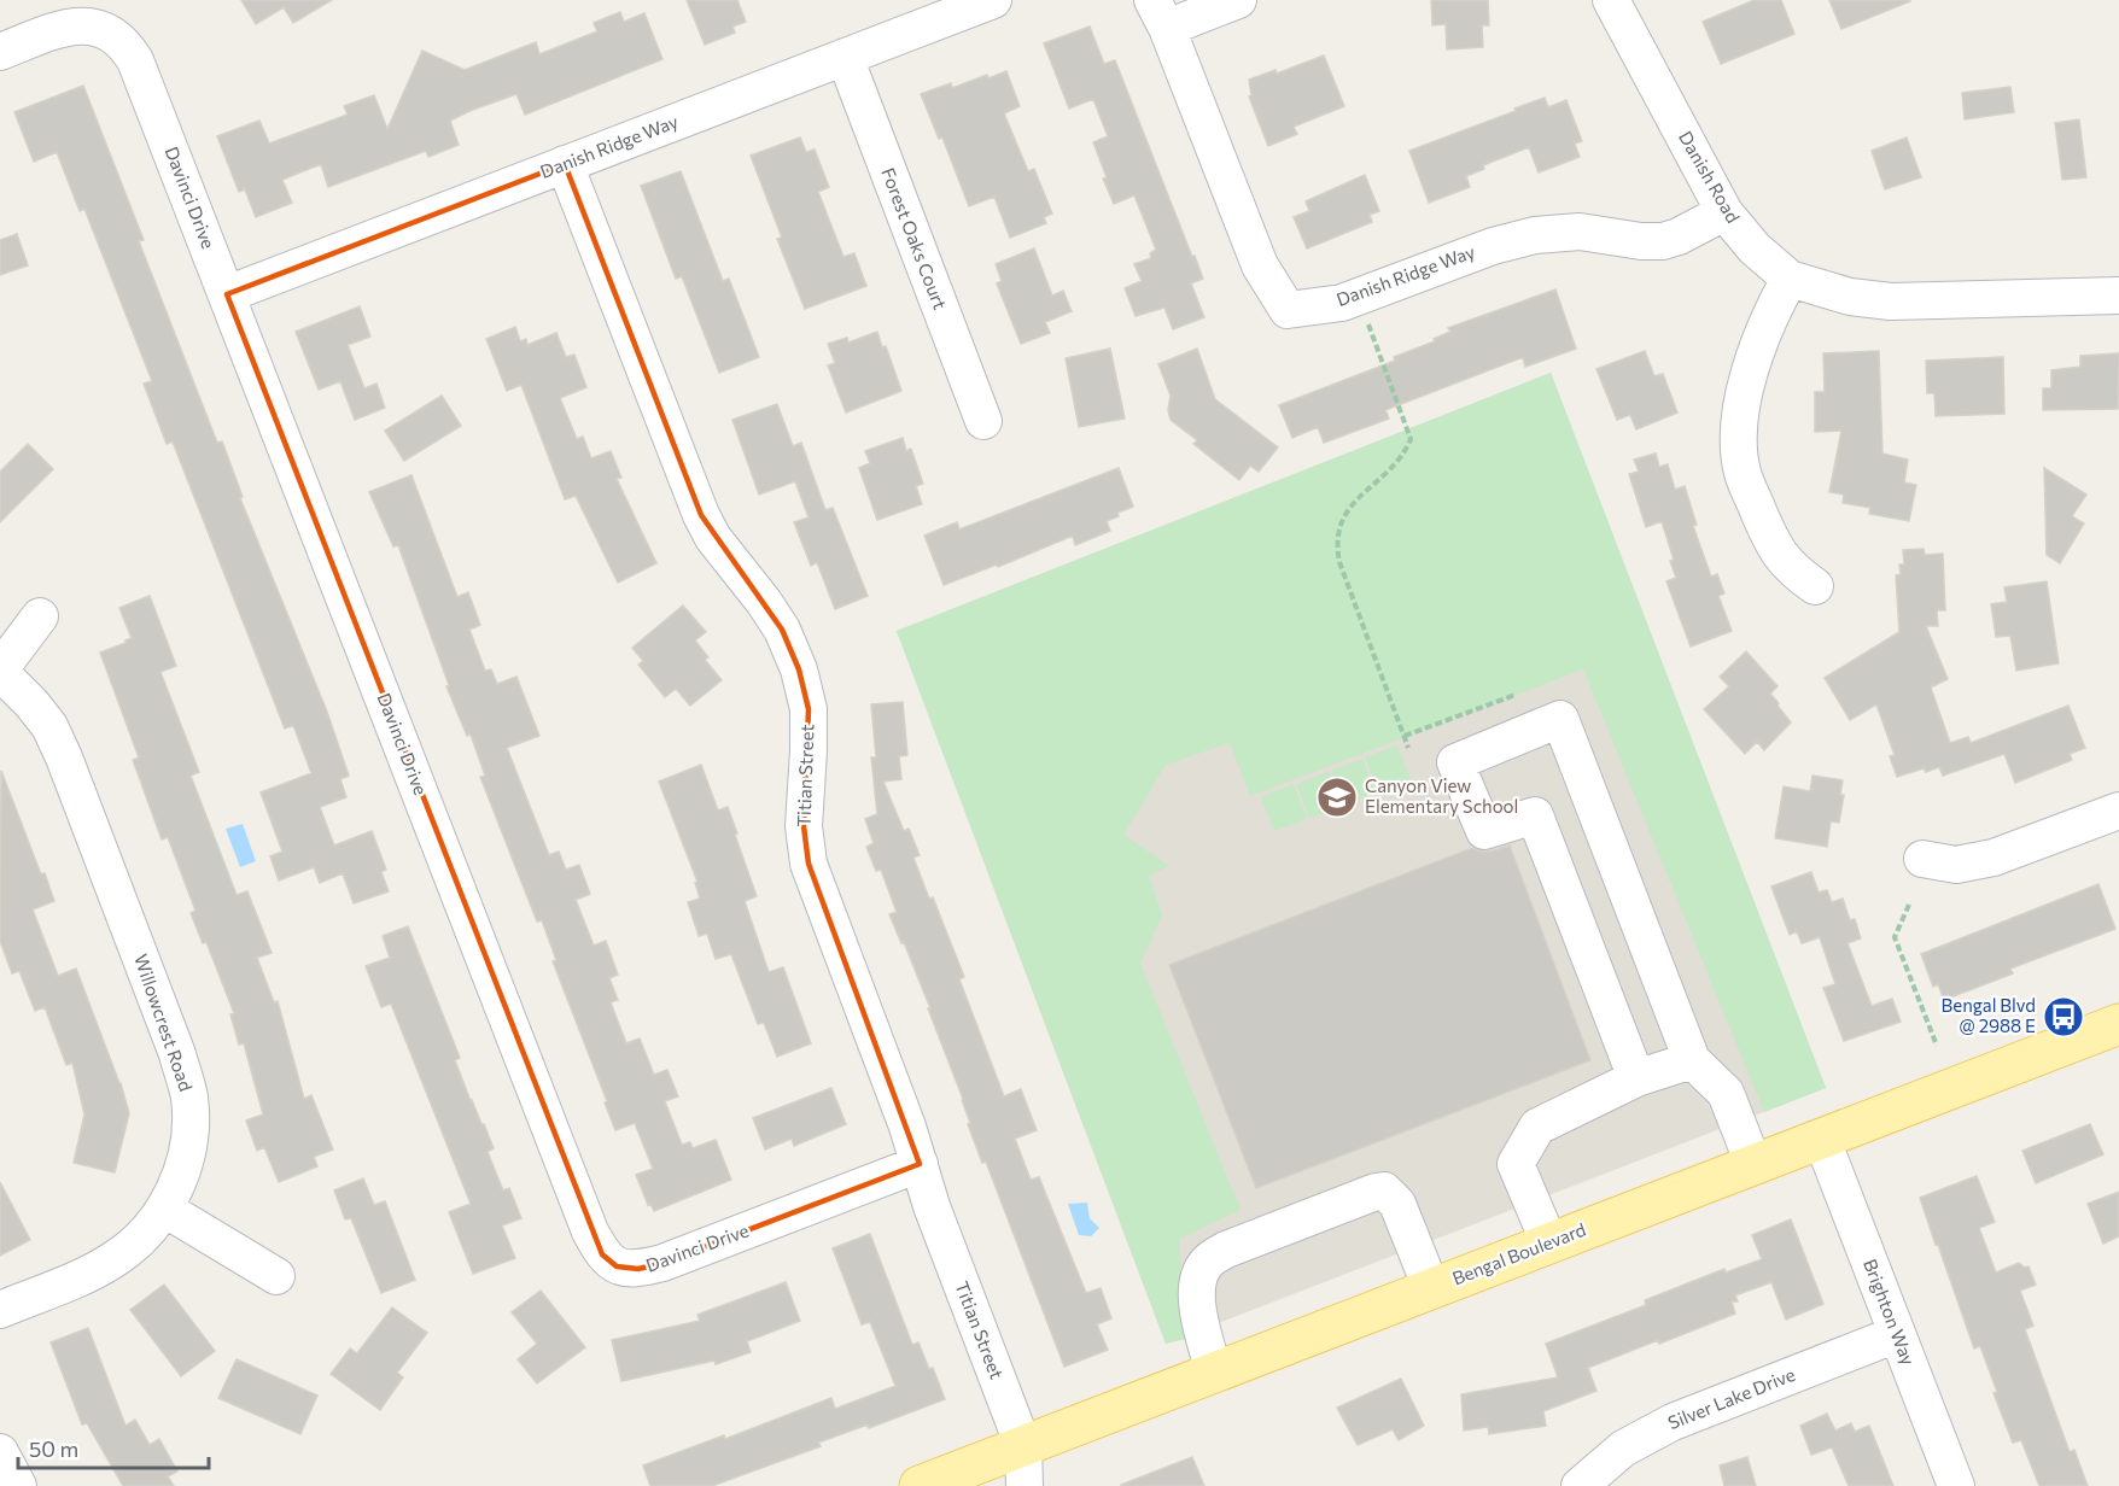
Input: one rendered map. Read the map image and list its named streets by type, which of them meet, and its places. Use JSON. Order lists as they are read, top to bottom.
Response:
{
  "streets": {
    "main road": ["Bengal Boulevard"],
    "street": [
      "Danish Ridge Way",
      "Danish Road",
      "Davinci Drive",
      "Forest Oaks Court",
      "Titian Street",
      "Willowcrest Road",
      "Brighton Way",
      "Silver Lake Drive"
    ]
  },
  "crossings": [
    ["Danish Ridge Way", "Danish Road"],
    ["Danish Ridge Way", "Davinci Drive"],
    ["Danish Ridge Way", "Forest Oaks Court"],
    ["Danish Ridge Way", "Titian Street"],
    ["Davinci Drive", "Titian Street"],
    ["Titian Street", "Bengal Boulevard"],
    ["Bengal Boulevard", "Brighton Way"],
    ["Brighton Way", "Silver Lake Drive"]
  ],
  "places": {
    "school or university": ["Canyon View Elementary School"],
    "bus stop": ["Bengal Blvd @ 2988 E"]
  },
  "scale_bar": "50 m"
}
